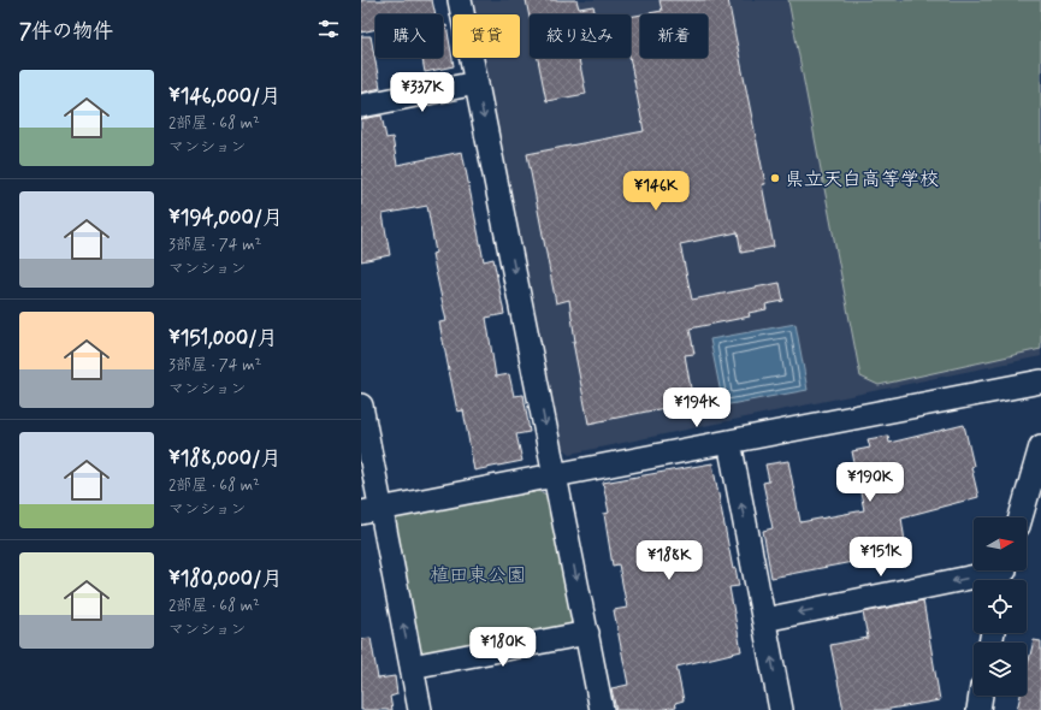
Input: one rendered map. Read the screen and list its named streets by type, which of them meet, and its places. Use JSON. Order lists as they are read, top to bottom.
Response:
{
  "parks": ["植田東公園"],
  "places": ["県立天白高等学校"],
  "north": "right",
  "page": {
    "heading": "7件の物件",
    "chip": [
      "購入",
      "賃貸",
      "絞り込み",
      "新着"
    ],
    "list": [
      {
        "name": "¥146,000/月",
        "note": "2部屋 · 68 m² · マンション"
      },
      {
        "name": "¥194,000/月",
        "note": "3部屋 · 74 m² · マンション"
      },
      {
        "name": "¥151,000/月",
        "note": "3部屋 · 74 m² · マンション"
      },
      {
        "name": "¥188,000/月",
        "note": "2部屋 · 68 m² · マンション"
      },
      {
        "name": "¥180,000/月",
        "note": "2部屋 · 68 m² · マンション"
      }
    ],
    "price": [
      "¥337K",
      "¥146K",
      "¥194K",
      "¥190K",
      "¥151K",
      "¥188K",
      "¥180K"
    ]
  }
}
